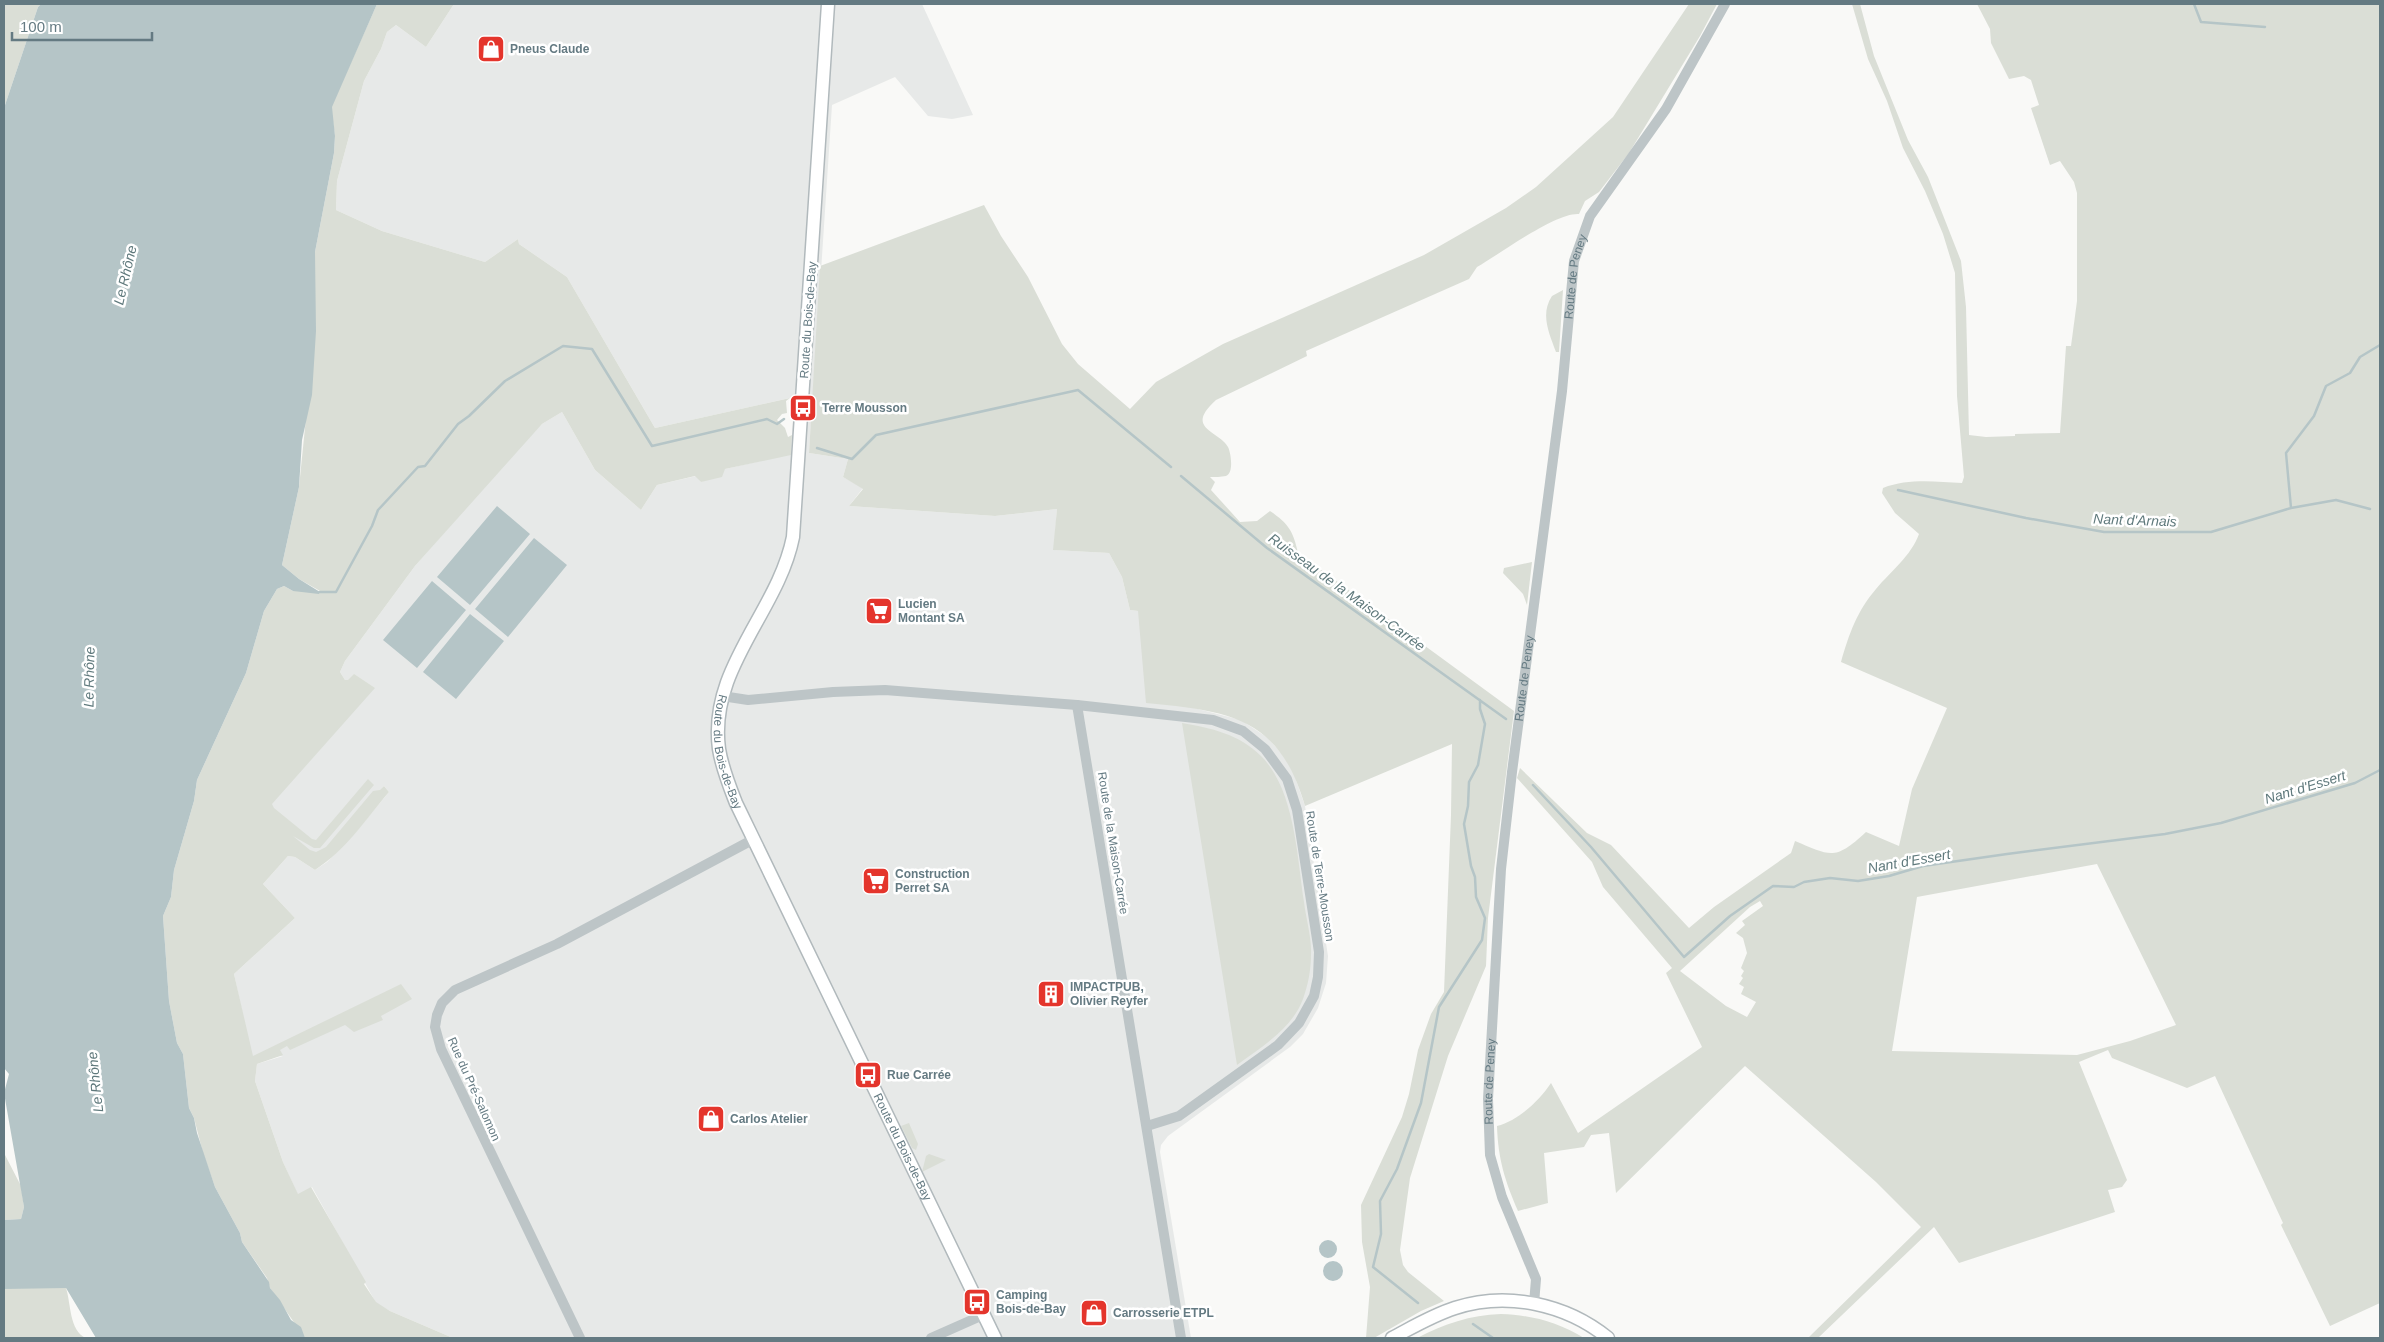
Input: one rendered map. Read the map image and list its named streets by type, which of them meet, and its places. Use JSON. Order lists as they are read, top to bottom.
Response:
{
  "streets": {
    "main road": ["Route du Bois-de-Bay"],
    "street": [
      "Route de Peney",
      "Route de la Maison-Carrée",
      "Route de Terre-Mousson",
      "Rue du Pré-Salomon"
    ]
  },
  "crossings": [
    ["Route du Bois-de-Bay", "Rue du Pré-Salomon"],
    ["Route de la Maison-Carrée", "Route de Terre-Mousson"]
  ],
  "water": [
    "Le Rhône",
    "Nant d'Arnais",
    "Ruisseau de la Maison-Carrée",
    "Nant d'Essert"
  ],
  "places": {
    "shop": ["Pneus Claude", "Carlos Atelier", "Carrosserie ETPL"],
    "bus stop": ["Terre Mousson", "Rue Carrée", "Camping Bois-de-Bay"],
    "supermarket": ["Lucien Montant SA", "Construction Perret SA"],
    "building": ["IMPACTPUB, Olivier Reyfer"]
  },
  "scale_bar": "100 m"
}
